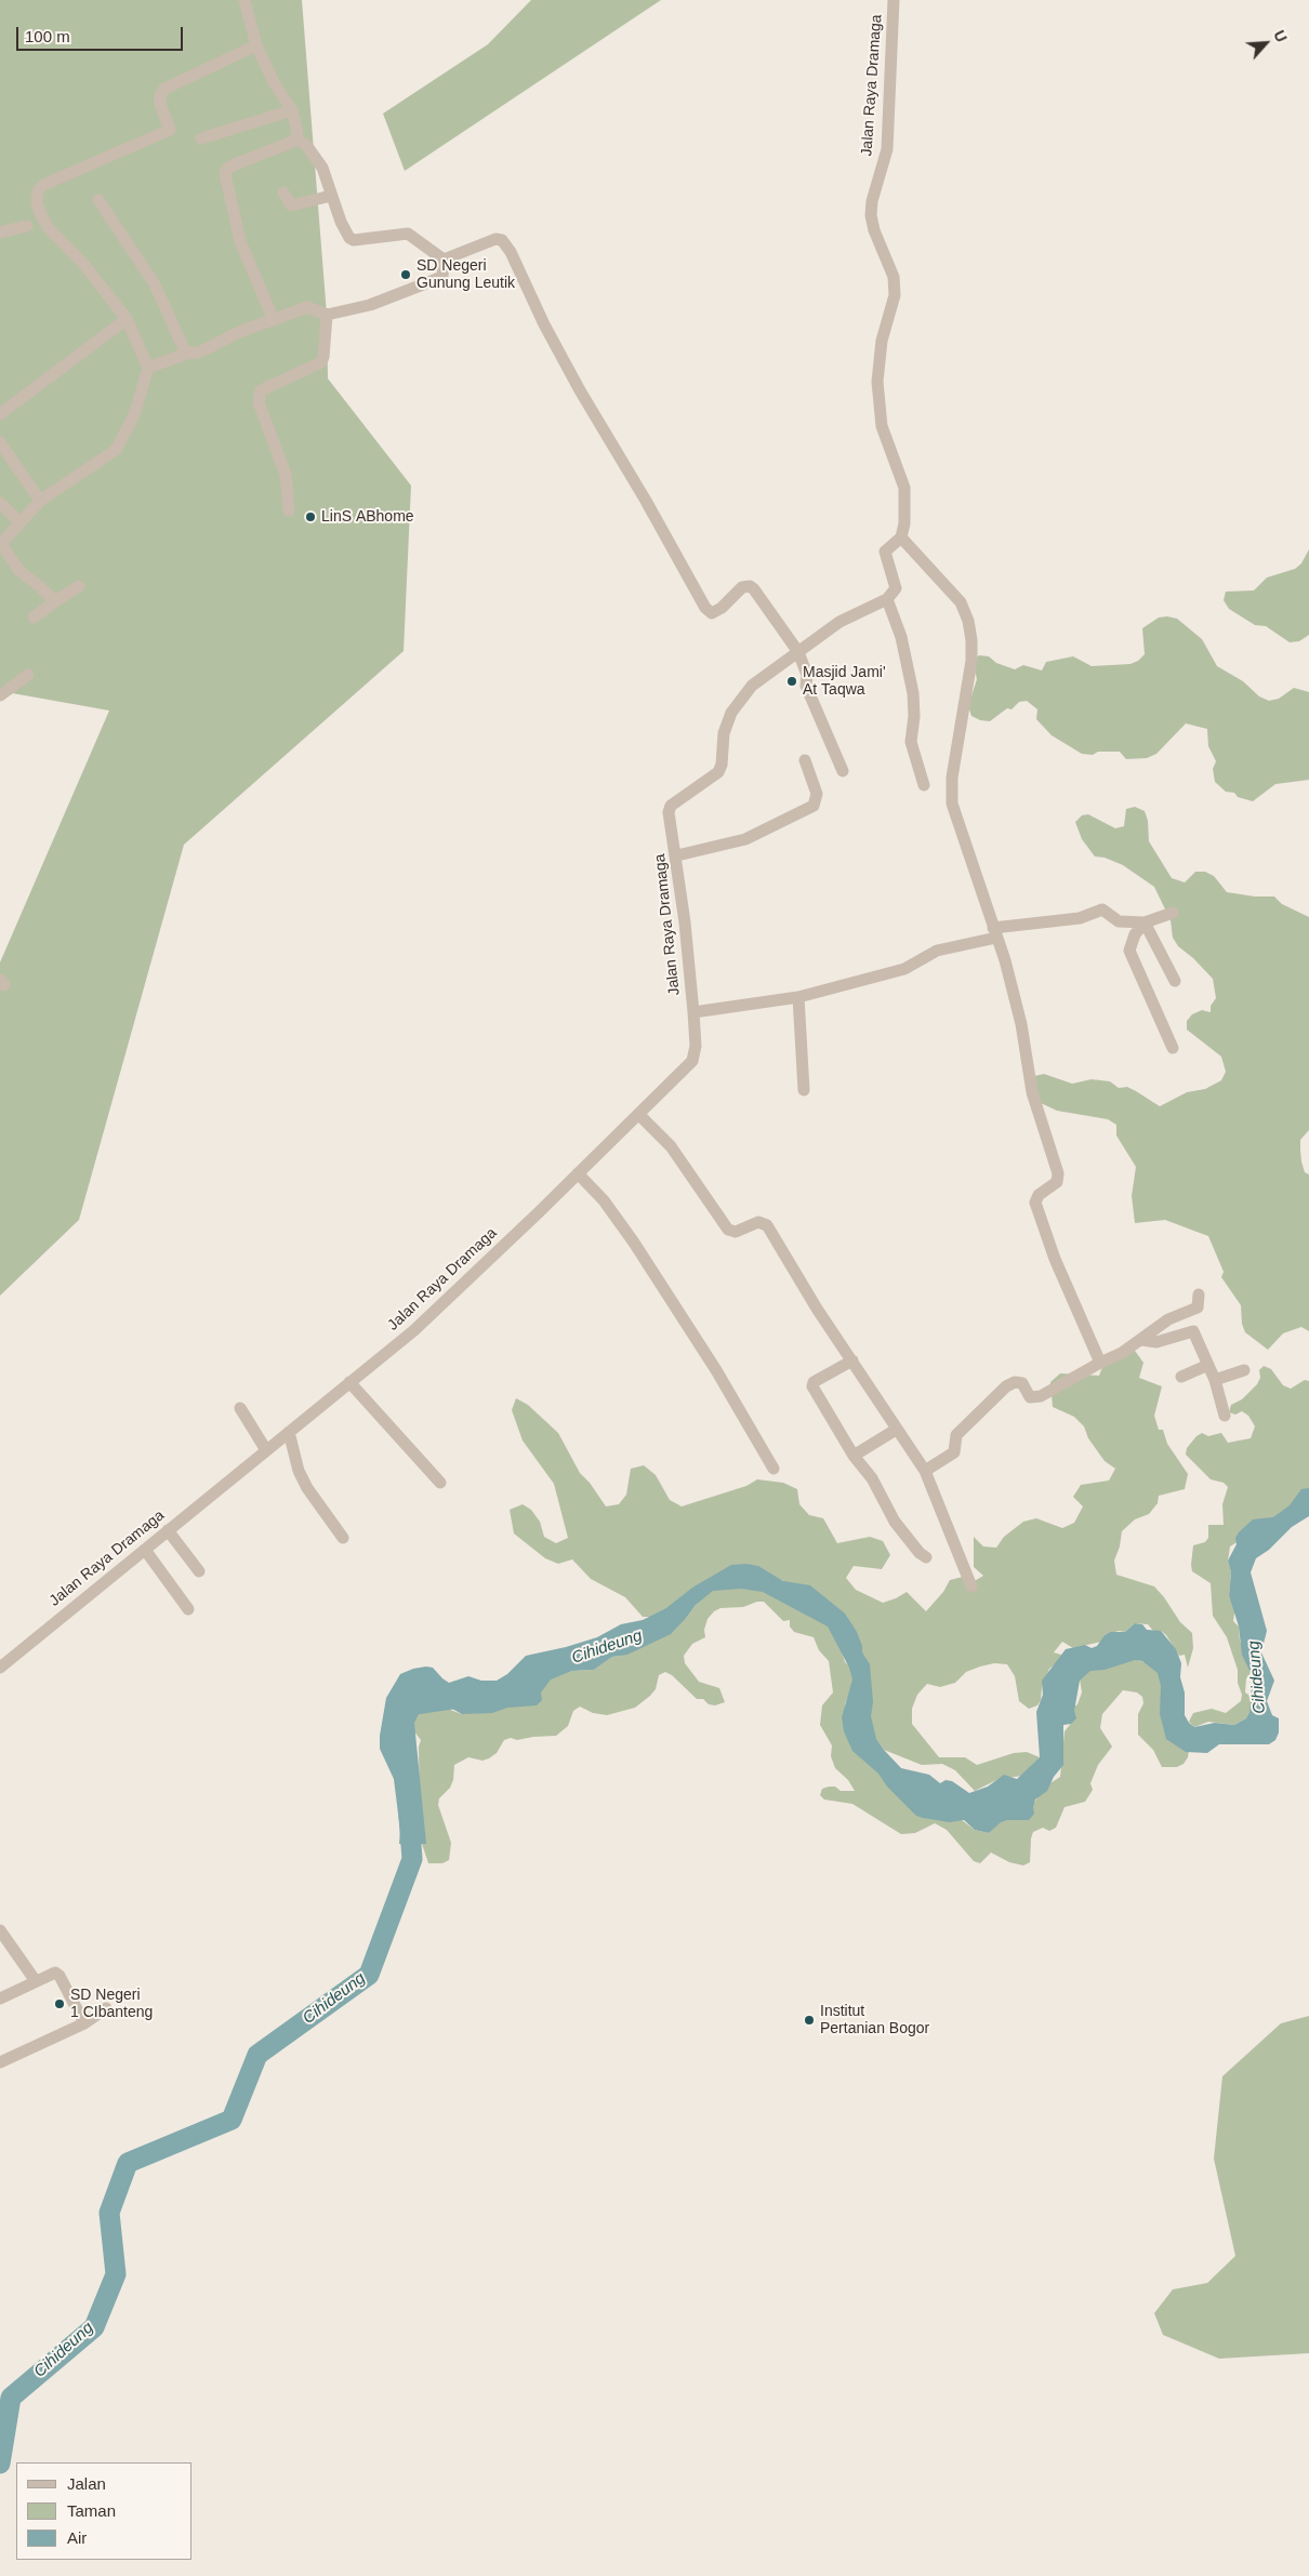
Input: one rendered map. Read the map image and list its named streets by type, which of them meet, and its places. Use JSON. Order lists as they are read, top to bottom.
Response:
{
  "streets": {
    "street": ["Jalan Raya Dramaga"]
  },
  "water": ["Cihideung"],
  "places": [
    "SD Negeri Gunung Leutik",
    "LinS ABhome",
    "Masjid Jami' At Taqwa",
    "SD Negeri 1 CIbanteng",
    "Institut Pertanian Bogor"
  ],
  "legend": ["Jalan", "Taman", "Air"],
  "scale_bar": "100 m",
  "north": "top right"
}
